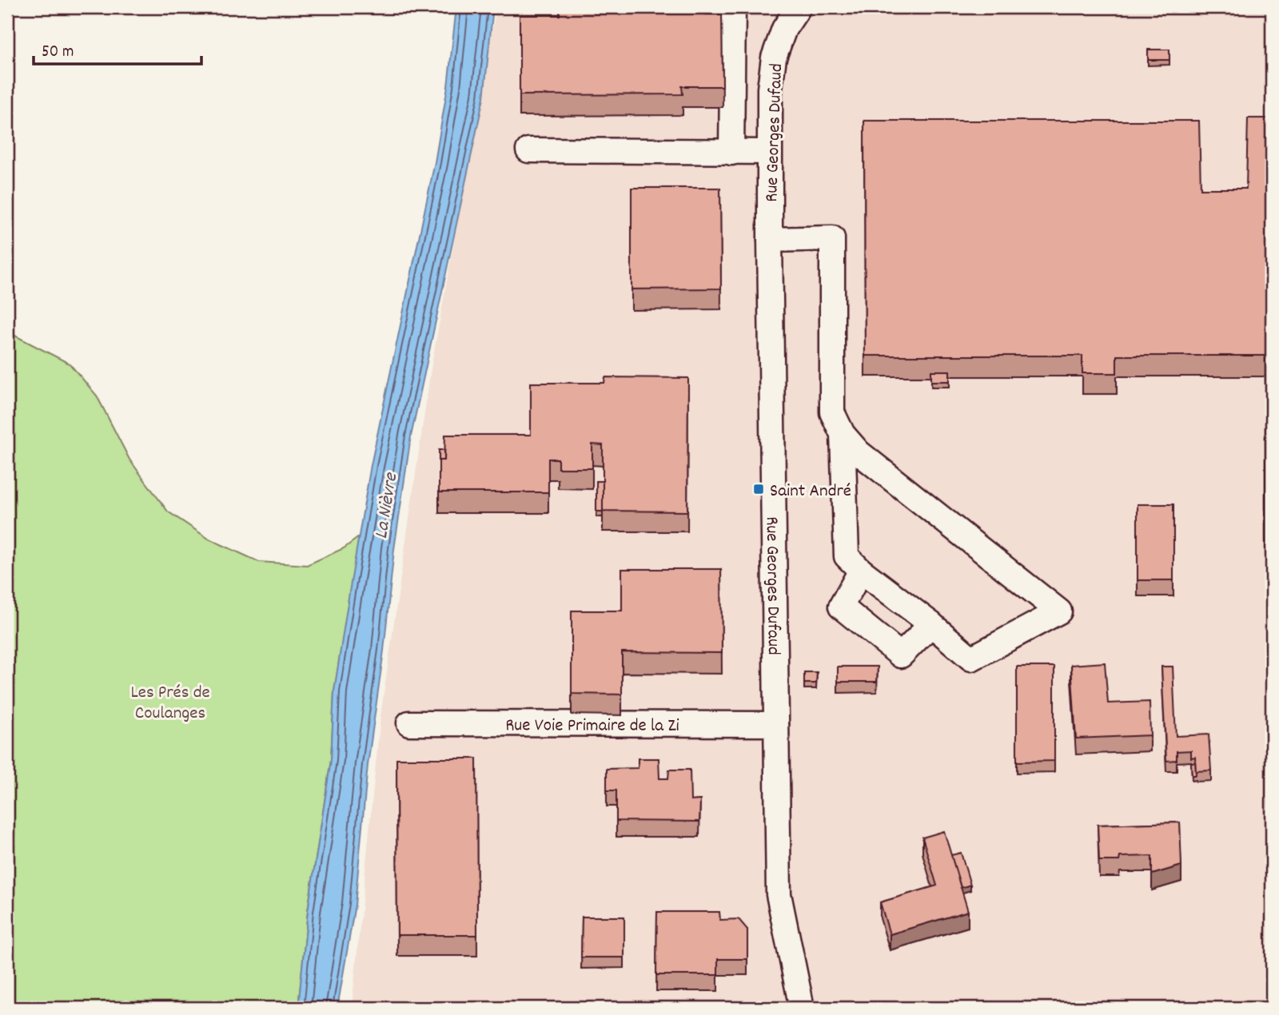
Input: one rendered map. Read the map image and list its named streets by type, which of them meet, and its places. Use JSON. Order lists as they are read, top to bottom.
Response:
{
  "streets": {
    "street": ["Rue Georges Dufaud", "Rue Voie Primaire de la Zi"]
  },
  "crossings": [
    ["Rue Georges Dufaud", "Rue Voie Primaire de la Zi"]
  ],
  "water": ["La Nièvre"],
  "parks": ["Les Prés de Coulanges"],
  "places": {
    "transit": ["Saint André"]
  },
  "scale_bar": "50 m"
}
